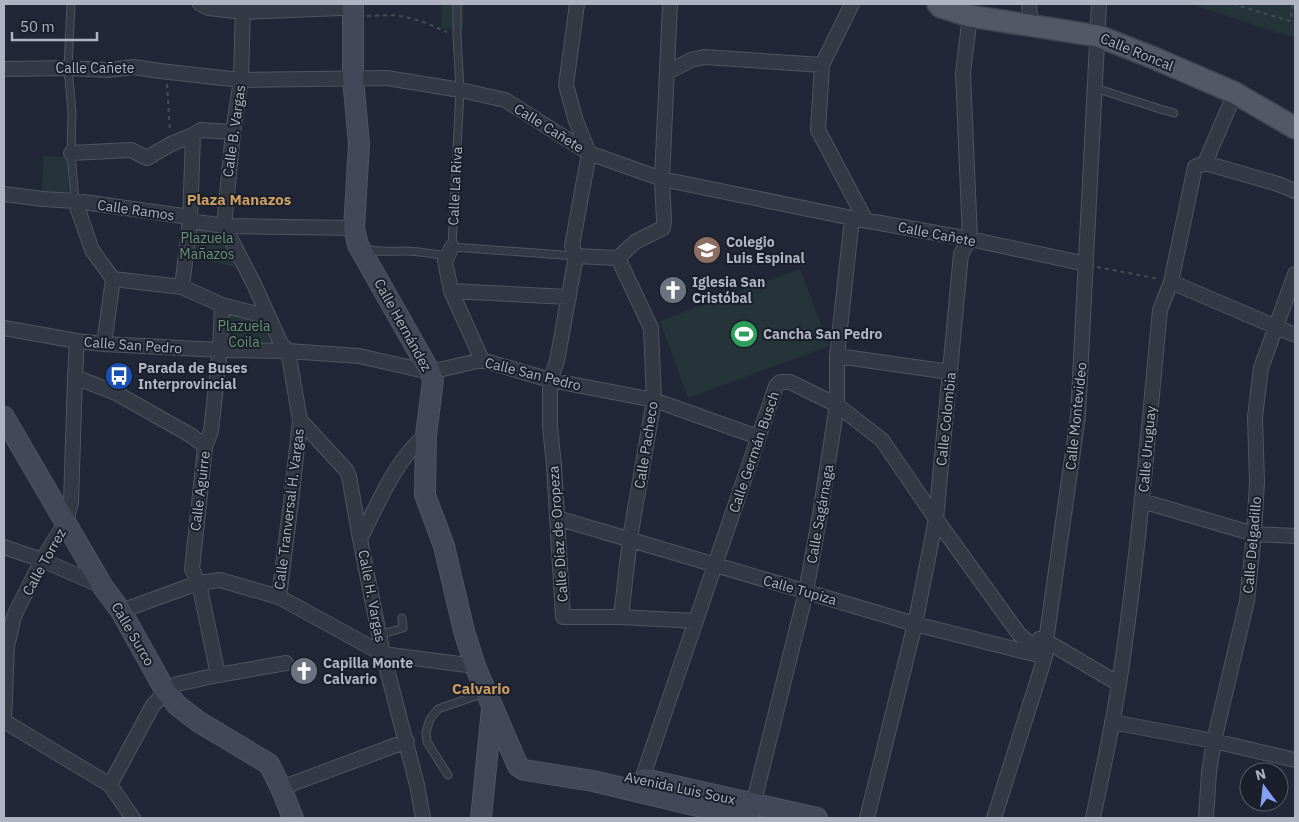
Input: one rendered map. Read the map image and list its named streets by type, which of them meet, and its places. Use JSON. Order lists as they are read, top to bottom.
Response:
{
  "streets": {
    "main road": [
      "Calle Roncal",
      "Calle Hernández",
      "Calle Surco",
      "Avenida Luis Soux"
    ],
    "street": [
      "Calle Cañete",
      "Calle B. Vargas",
      "Calle La Riva",
      "Calle Ramos",
      "Calle San Pedro",
      "Calle Montevideo",
      "Calle Colombia",
      "Calle Pacheco",
      "Calle Uruguay",
      "Calle Germán Busch",
      "Calle Aguirre",
      "Calle Tranversal H. Vargas",
      "Calle Sagárnaga",
      "Calle Díaz de Oropeza",
      "Calle Delgadillo",
      "Calle Torrez",
      "Calle Tupiza",
      "Calle H. Vargas"
    ]
  },
  "crossings": [
    ["Calle Roncal", "Calle Montevideo"],
    ["Calle Roncal", "Calle Colombia"],
    ["Calle Roncal", "Calle Uruguay"],
    ["Calle Cañete", "Calle B. Vargas"],
    ["Calle Cañete", "Calle La Riva"],
    ["Calle Cañete", "Calle Montevideo"],
    ["Calle Cañete", "Calle Colombia"],
    ["Calle Cañete", "Calle Sagárnaga"],
    ["Calle Cañete", "Calle Díaz de Oropeza"],
    ["Calle B. Vargas", "Calle Ramos"],
    ["Calle La Riva", "Calle San Pedro"],
    ["Calle Ramos", "Calle Hernández"],
    ["Calle Hernández", "Calle San Pedro"],
    ["Calle Hernández", "Avenida Luis Soux"],
    ["Calle San Pedro", "Calle Pacheco"],
    ["Calle San Pedro", "Calle Germán Busch"],
    ["Calle San Pedro", "Calle Aguirre"],
    ["Calle San Pedro", "Calle Díaz de Oropeza"],
    ["Calle San Pedro", "Calle Torrez"],
    ["Calle Montevideo", "Calle Germán Busch"],
    ["Calle Montevideo", "Calle Tupiza"],
    ["Calle Colombia", "Calle Germán Busch"],
    ["Calle Colombia", "Calle Tupiza"],
    ["Calle Pacheco", "Calle Díaz de Oropeza"],
    ["Calle Pacheco", "Calle Tupiza"],
    ["Calle Germán Busch", "Calle Sagárnaga"],
    ["Calle Germán Busch", "Calle Díaz de Oropeza"],
    ["Calle Germán Busch", "Calle Tupiza"],
    ["Calle Germán Busch", "Avenida Luis Soux"],
    ["Calle Tranversal H. Vargas", "Calle H. Vargas"],
    ["Calle Sagárnaga", "Calle Tupiza"],
    ["Calle Sagárnaga", "Avenida Luis Soux"],
    ["Calle Díaz de Oropeza", "Calle Tupiza"],
    ["Calle Torrez", "Calle Surco"]
  ],
  "districts": ["Plaza Manazos", "Calvario"],
  "parks": ["Plazuela Mañazos", "Plazuela Coila"],
  "places": {
    "school or university": ["Colegio Luis Espinal"],
    "church": ["Iglesia San Cristóbal", "Capilla Monte Calvario"],
    "sports": ["Cancha San Pedro"],
    "bus stop": ["Parada de Buses Interprovincial"]
  },
  "scale_bar": "50 m",
  "north": "top"
}
